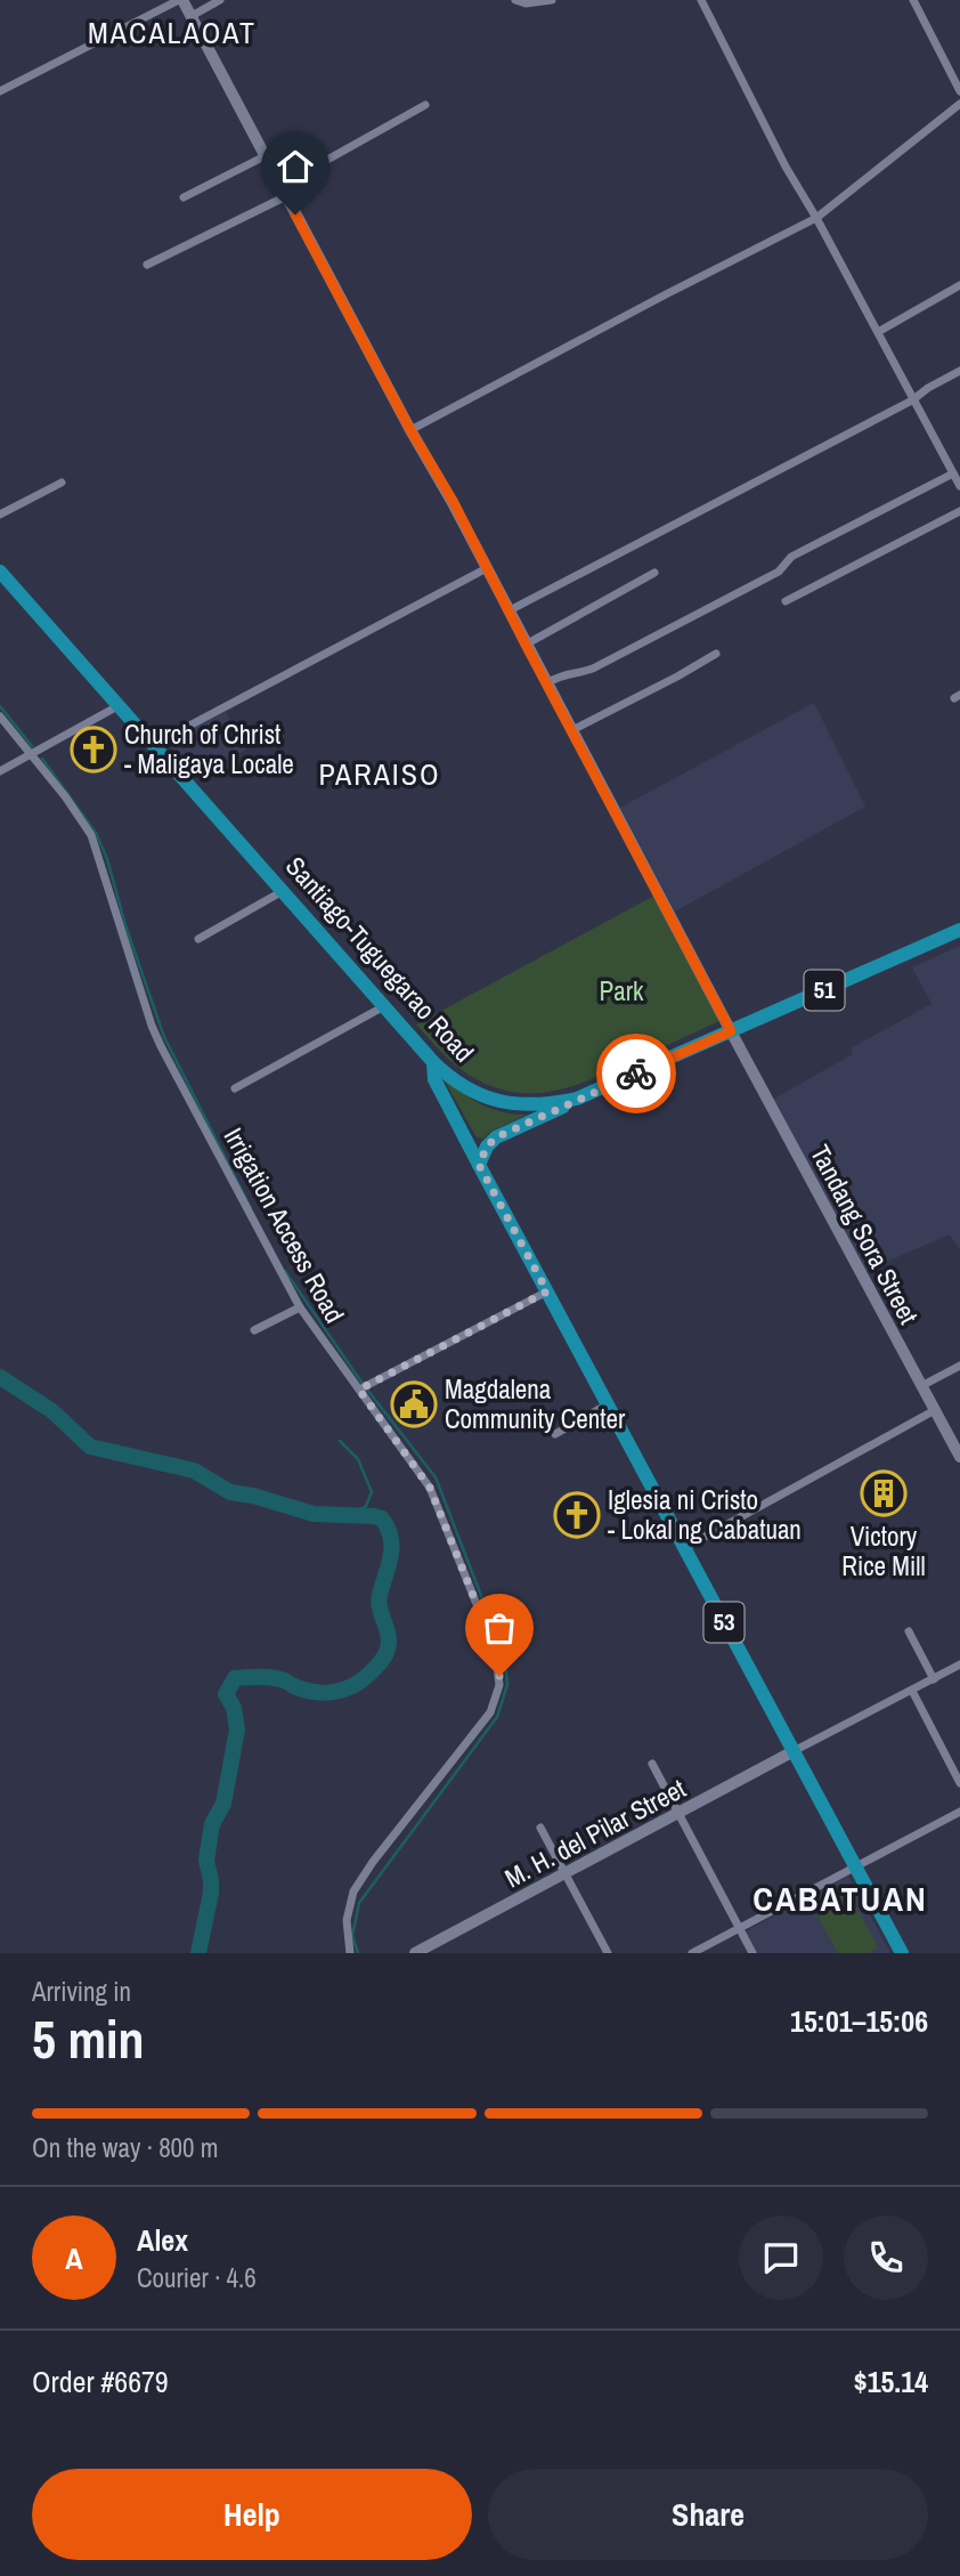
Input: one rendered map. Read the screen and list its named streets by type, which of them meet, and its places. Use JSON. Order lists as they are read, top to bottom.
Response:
{
  "streets": {
    "highway": ["Santiago-Tuguegarao Road", "51", "53"],
    "street": ["Irrigation Access Road", "Tandang Sora Street", "M. H. del Pilar Street"]
  },
  "crossings": [
    ["Santiago-Tuguegarao Road", "Tandang Sora Street"],
    ["Santiago-Tuguegarao Road", "53"],
    ["53", "M. H. del Pilar Street"]
  ],
  "districts": ["MACALAOAT", "PARAISO", "CABATUAN"],
  "parks": ["Park"],
  "places": {
    "church": ["Church of Christ - Maligaya Locale", "Iglesia ni Cristo - Lokal ng Cabatuan"],
    "public building": ["Magdalena Community Center"],
    "building": ["Victory Rice Mill"]
  },
  "page": {
    "heading": ["5 min", "Arriving in", "15:01–15:06"],
    "panel": [
      "Alex",
      "Courier · 4.6",
      "Order #6679",
      "$15.14"
    ],
    "bar": "On the way · 800 m",
    "round": "A",
    "buttons": ["Help", "Share"]
  }
}
